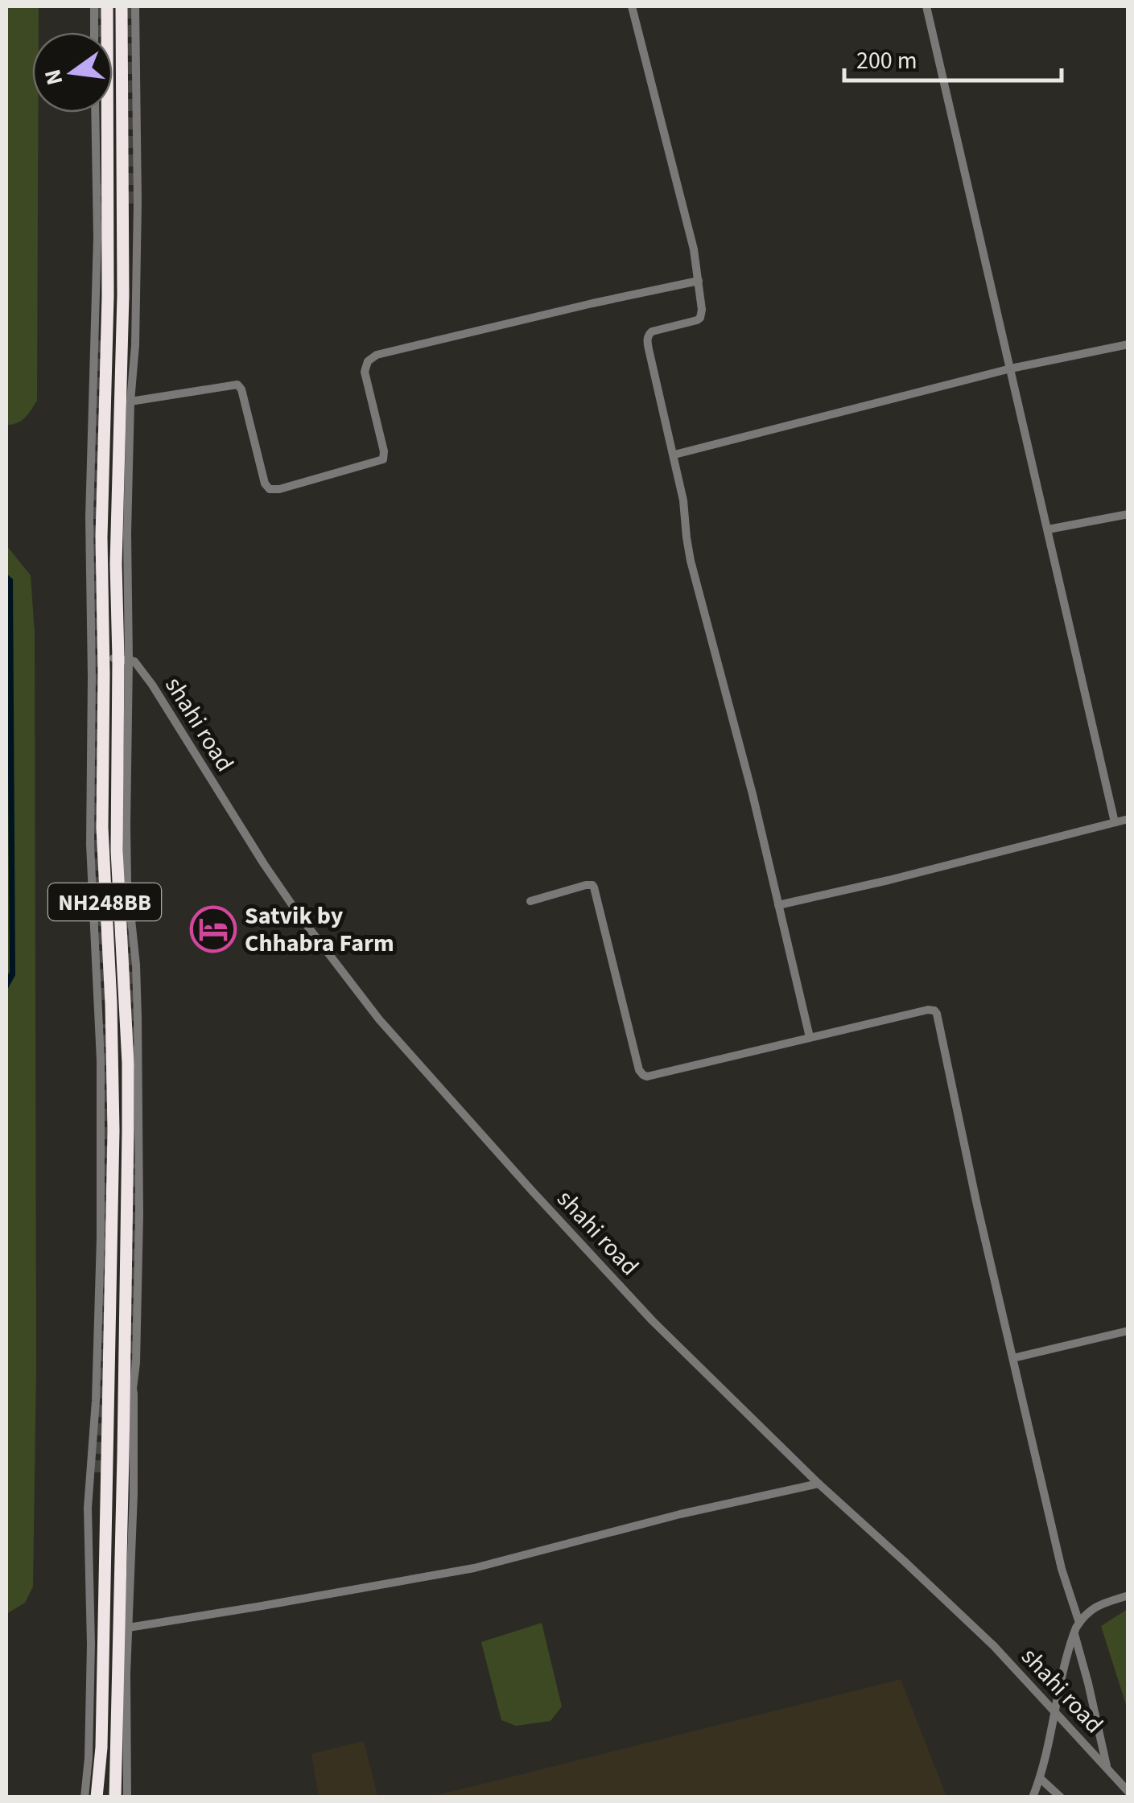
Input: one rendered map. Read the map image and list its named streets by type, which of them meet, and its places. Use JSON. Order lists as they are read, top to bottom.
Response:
{
  "streets": {
    "highway": ["NH248BB"],
    "street": ["shahi road"]
  },
  "crossings": [
    ["shahi road", "NH248BB"]
  ],
  "places": {
    "hotel": ["Satvik by Chhabra Farm"]
  },
  "scale_bar": "200 m",
  "north": "left"
}
